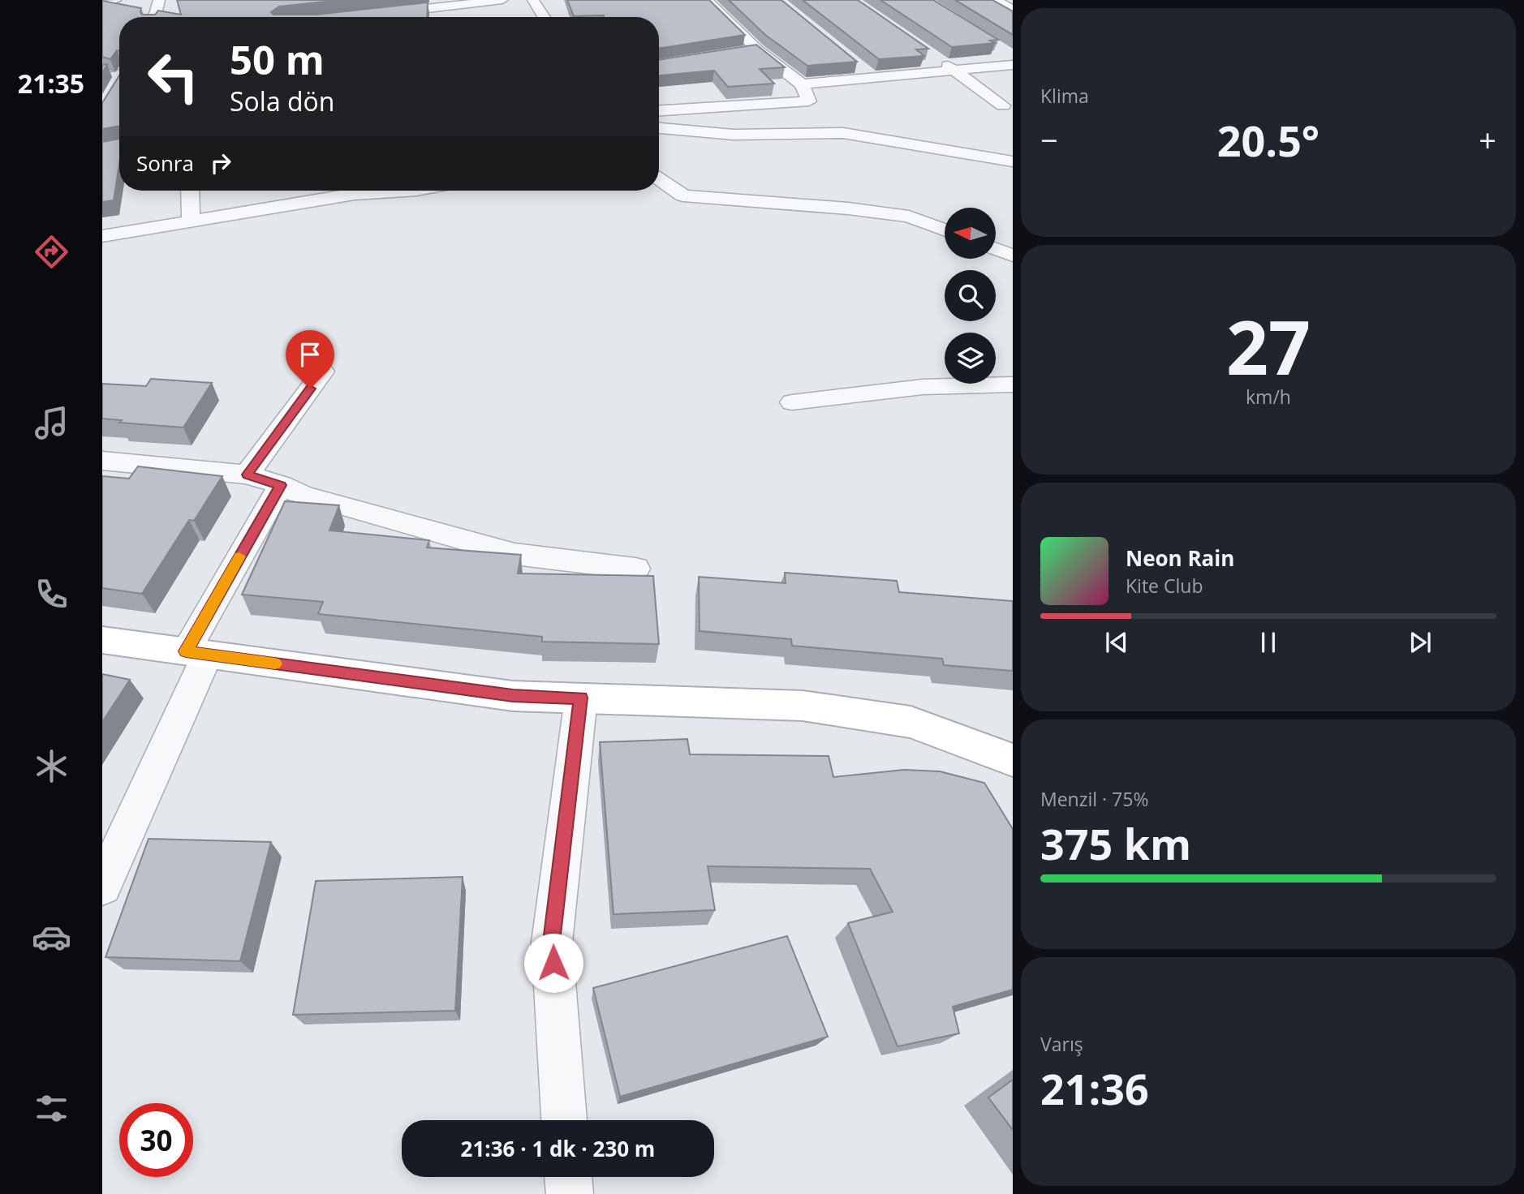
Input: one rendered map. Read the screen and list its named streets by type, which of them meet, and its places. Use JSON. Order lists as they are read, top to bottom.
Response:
{
  "north": "left",
  "page": {
    "tabs": "21:35",
    "tile": [
      "Klima",
      ["27", "km/h"],
      ["Menzil · 75%", "375 km"],
      ["Varış", "21:36"]
    ],
    "turn": ["50 m", "Sola dön"],
    "heat": ["−", "20.5°", "+"],
    "then": "Sonra",
    "song": ["Neon Rain", "Kite Club"],
    "limit": "30",
    "trip": "21:36 · 1 dk · 230 m"
  }
}
